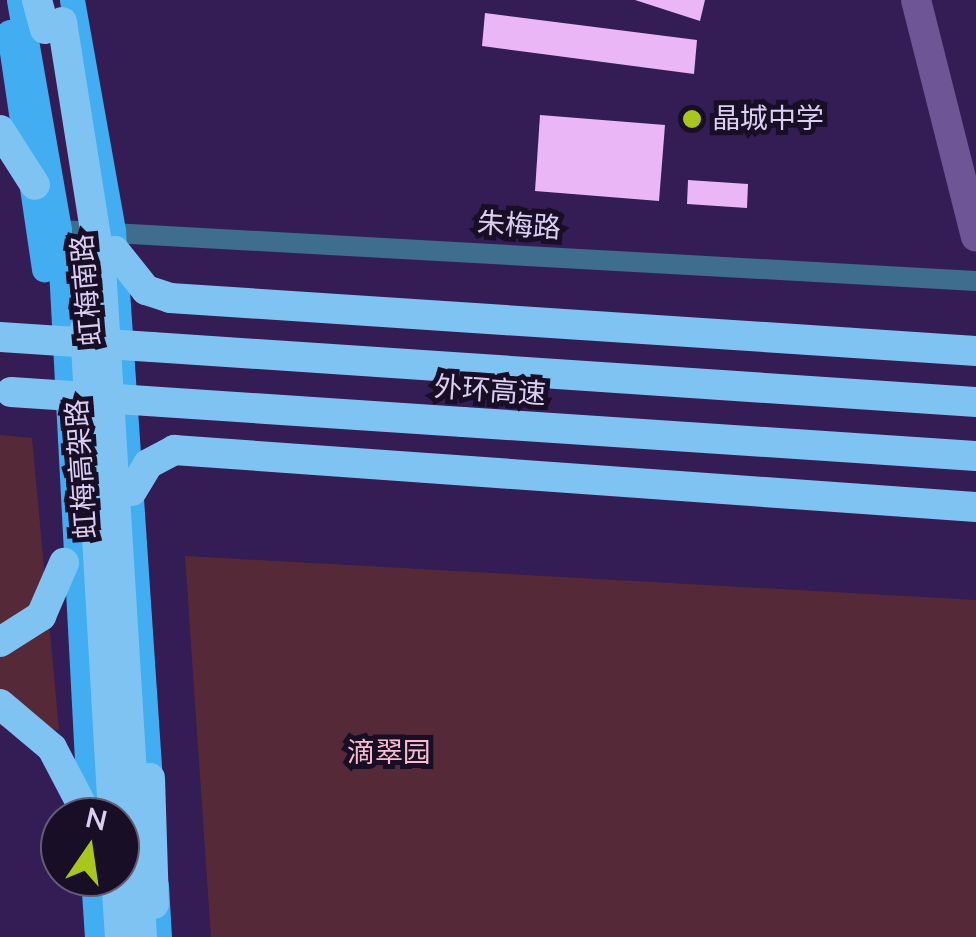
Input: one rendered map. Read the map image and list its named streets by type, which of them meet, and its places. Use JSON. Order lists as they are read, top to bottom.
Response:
{
  "streets": {
    "highway": ["外环高速", "虹梅高架路"],
    "main road": ["虹梅南路"],
    "street": ["朱梅路"]
  },
  "crossings": [
    ["朱梅路", "虹梅南路"]
  ],
  "parks": ["滴翠园"],
  "places": ["晶城中学"],
  "north": "top"
}
